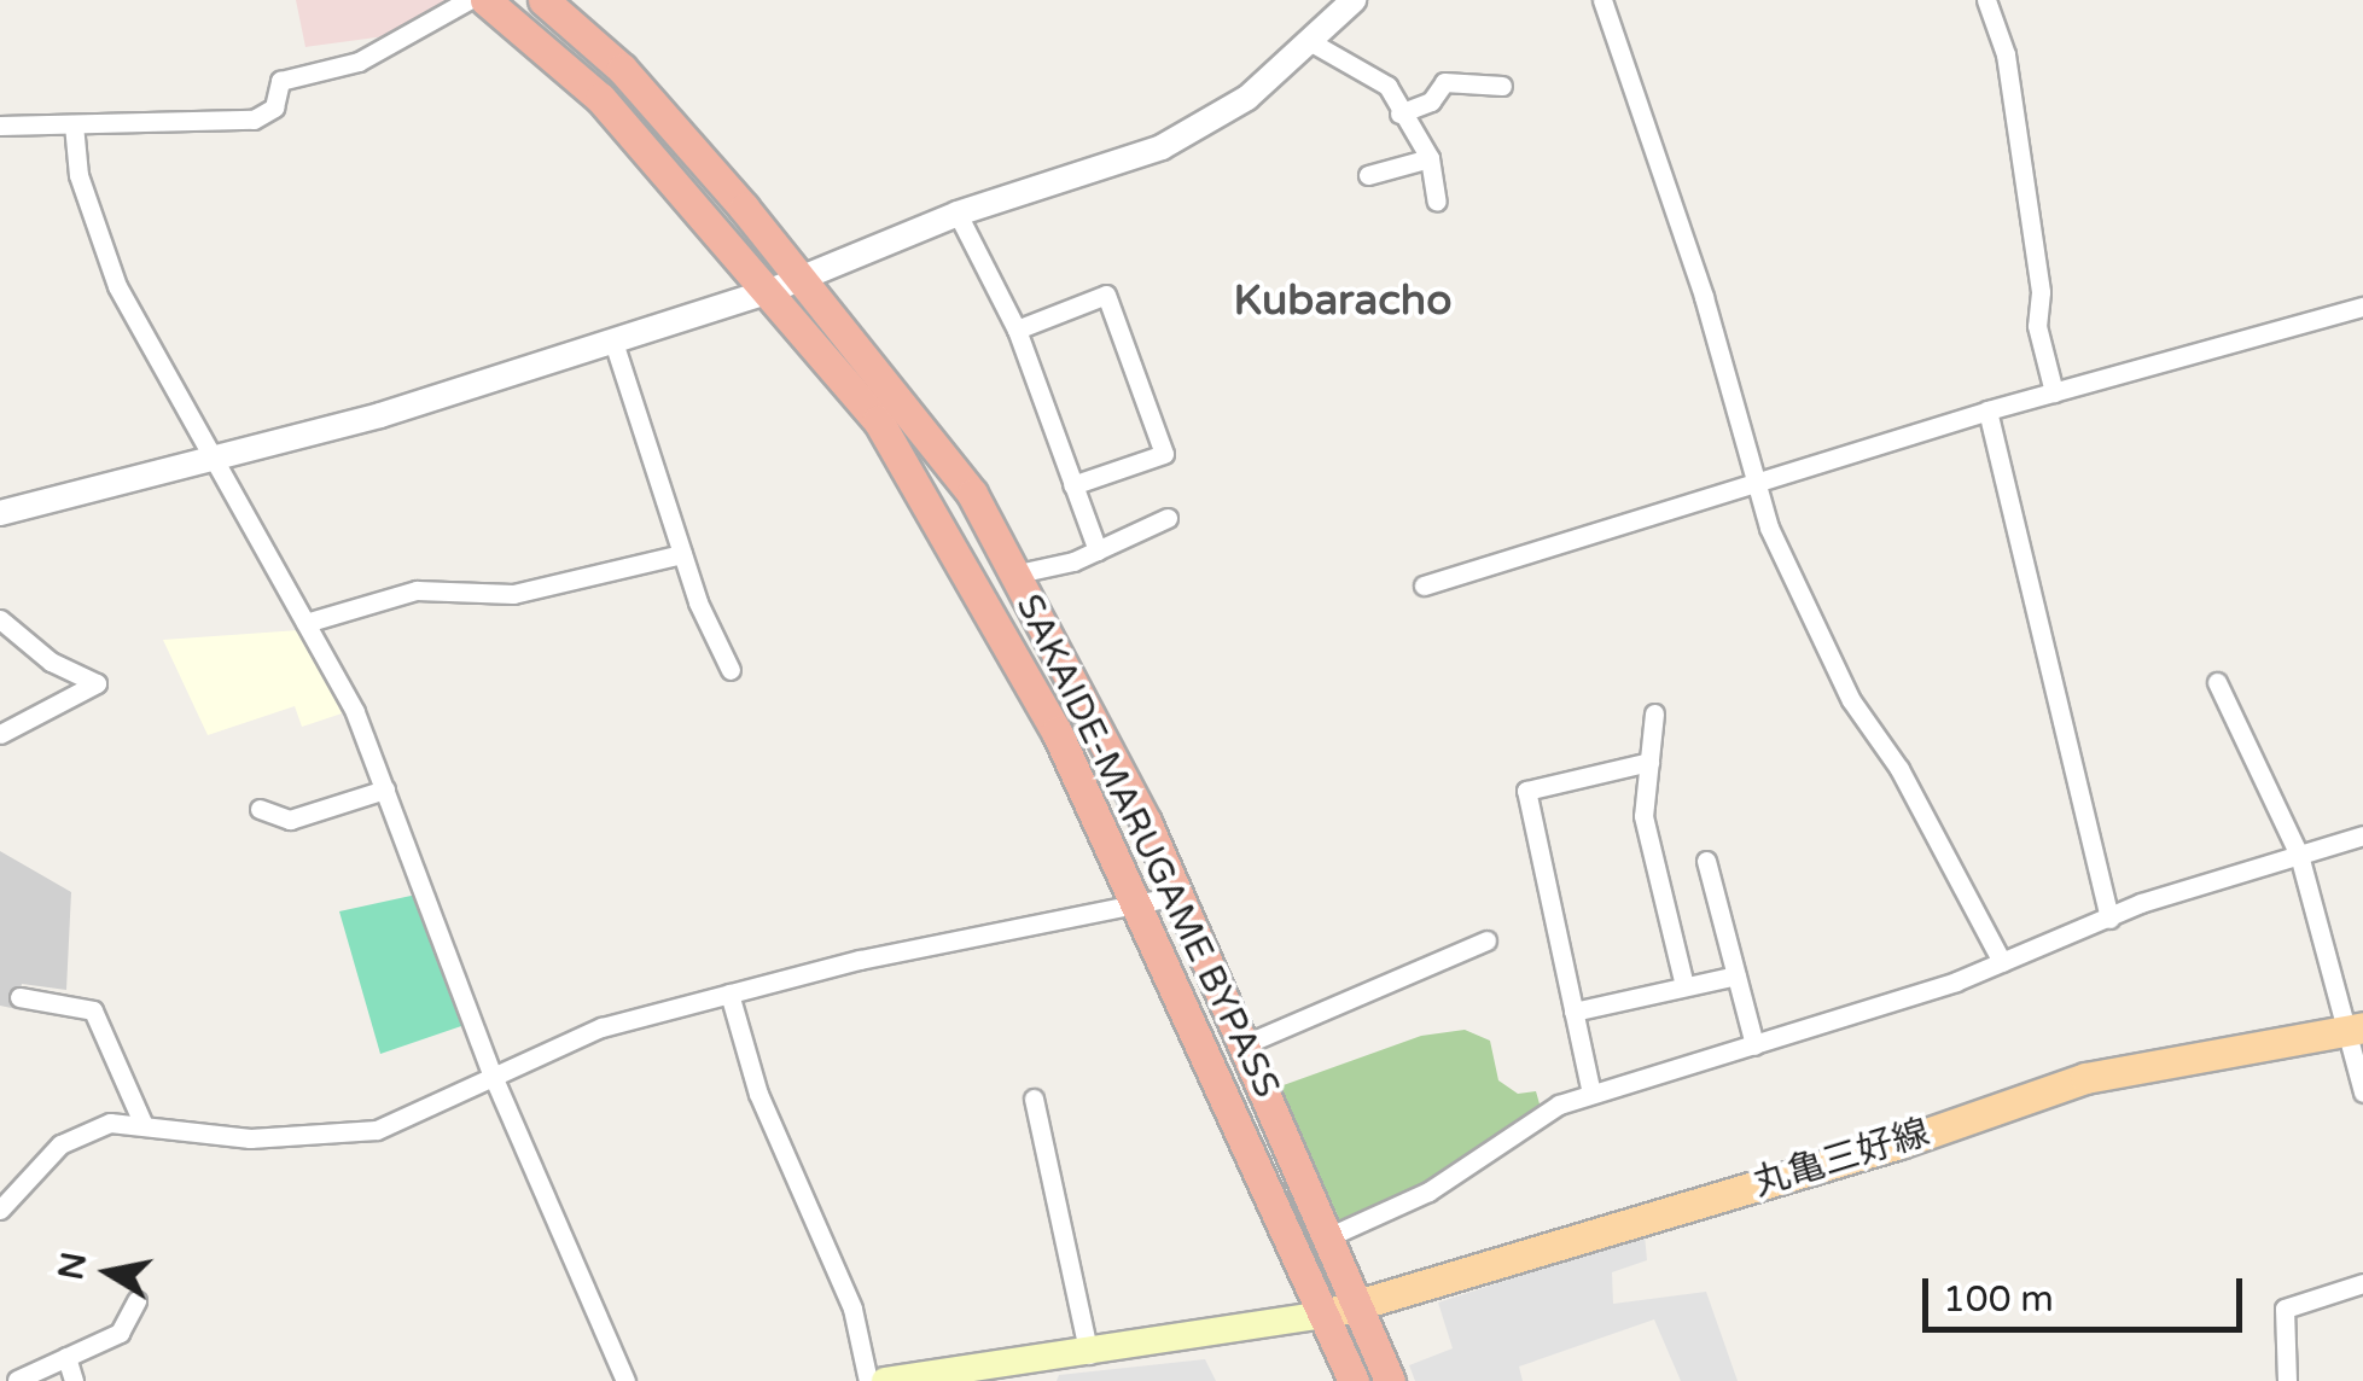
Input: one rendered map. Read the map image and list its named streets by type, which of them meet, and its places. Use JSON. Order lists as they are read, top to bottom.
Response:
{
  "streets": {
    "highway": ["SAKAIDE-MARUGAME BYPASS"],
    "main road": ["丸亀三好線"]
  },
  "crossings": [
    ["SAKAIDE-MARUGAME BYPASS", "丸亀三好線"]
  ],
  "districts": ["Kubaracho"],
  "scale_bar": "100 m",
  "north": "left"
}
